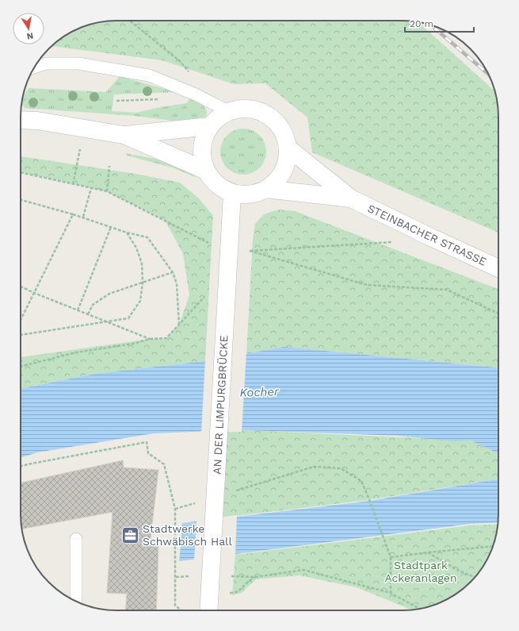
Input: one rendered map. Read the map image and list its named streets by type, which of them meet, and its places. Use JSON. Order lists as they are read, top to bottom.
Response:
{
  "streets": {
    "main road": ["STEINBACHER STRASSE", "AN DER LIMPURGBRÜCKE"]
  },
  "crossings": [
    ["STEINBACHER STRASSE", "AN DER LIMPURGBRÜCKE"]
  ],
  "water": ["Kocher"],
  "parks": ["Stadtpark Ackeranlagen"],
  "places": {
    "office": ["Stadtwerke Schwäbisch Hall"]
  },
  "scale_bar": "20 m",
  "north": "bottom"
}
